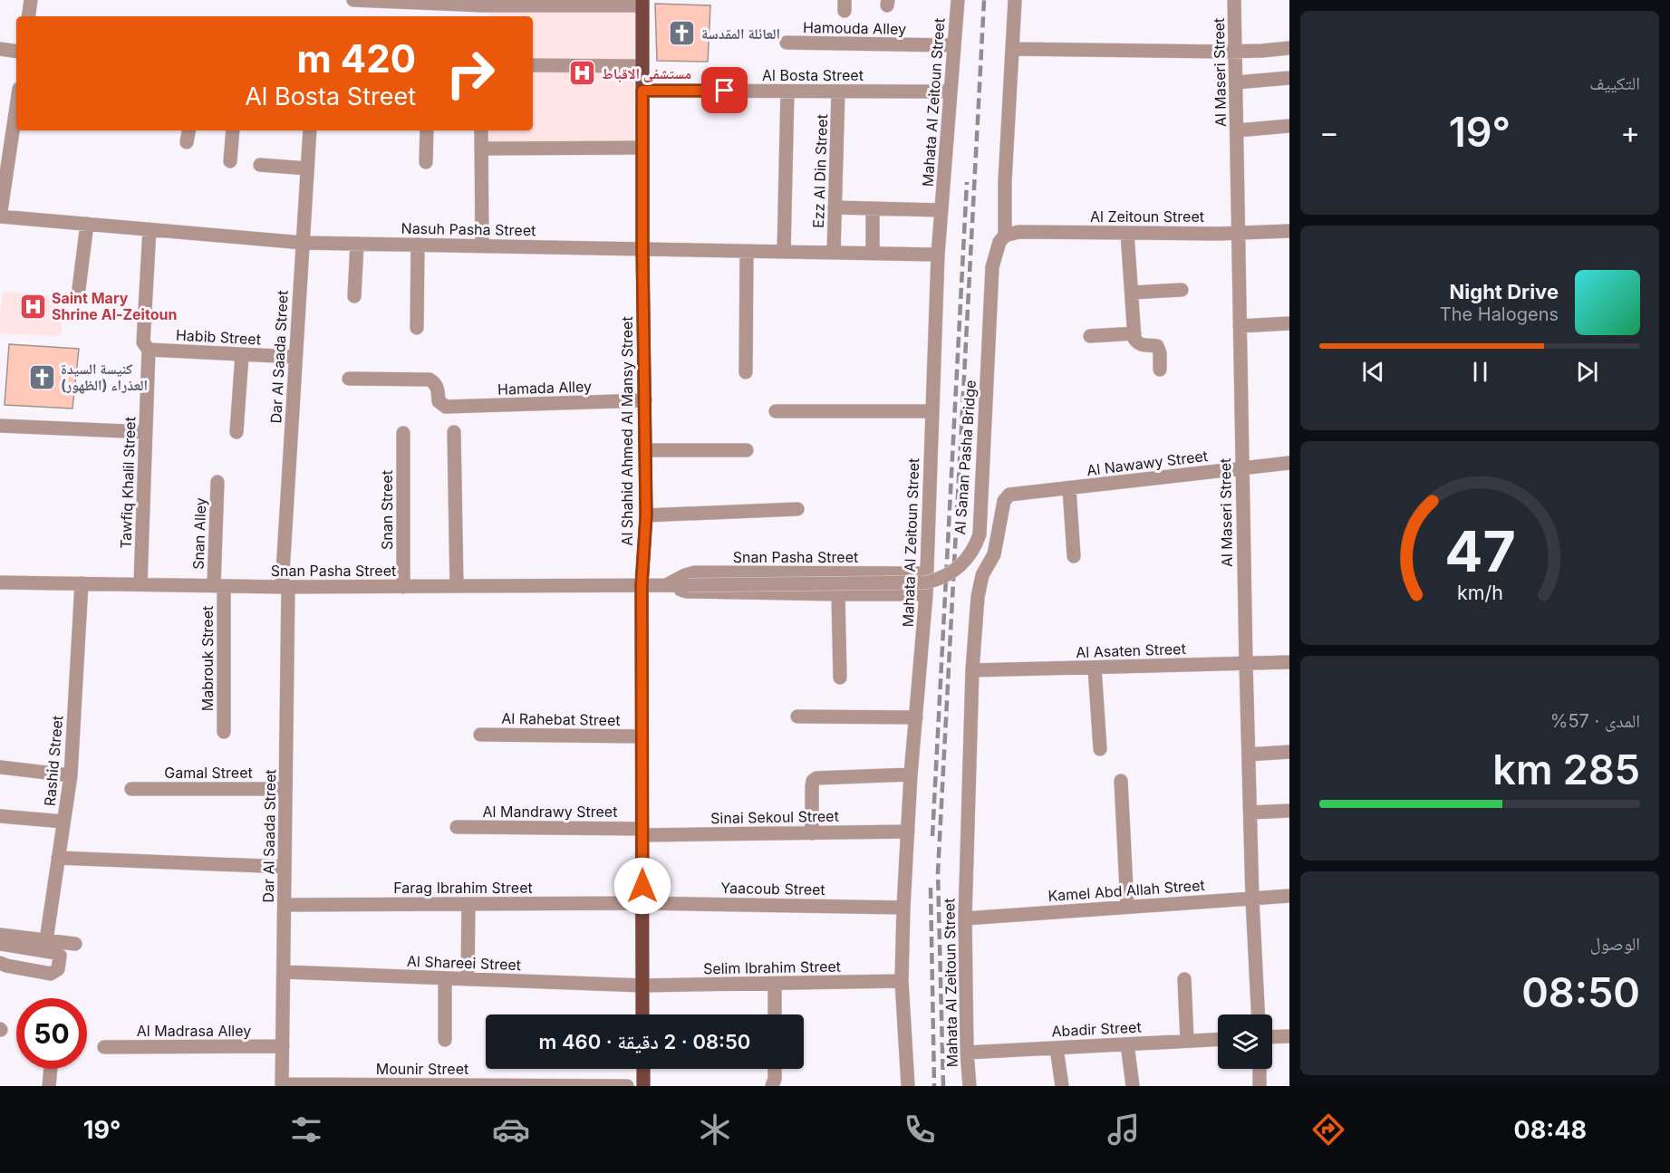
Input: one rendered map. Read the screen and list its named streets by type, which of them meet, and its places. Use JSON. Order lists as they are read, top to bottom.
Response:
{
  "streets": {
    "main road": ["Al Shahid Ahmed Al Mansy Street"],
    "street": [
      "Hamouda Alley",
      "Al Maseri Street",
      "Al Bosta Street",
      "Mahata Al Zeitoun Street",
      "Ezz Al Din Street",
      "Al Zeitoun Street",
      "Nasuh Pasha Street",
      "Habib Street",
      "Dar Al Saada Street",
      "Hamada Alley",
      "Al Sanan Pasha Bridge",
      "Al Nawawy Street",
      "Tawfiq Khalil Street",
      "Snan Street",
      "Snan Alley",
      "Snan Pasha Street",
      "Al Asaten Street",
      "Mabrouk Street",
      "Al Rahebat Street",
      "Rashid Street",
      "Gamal Street",
      "Al Mandrawy Street",
      "Sinai Sekoul Street",
      "Farag Ibrahim Street",
      "Yaacoub Street",
      "Kamel Abd Allah Street",
      "Al Shareei Street",
      "Selim Ibrahim Street",
      "Abadir Street",
      "Al Madrasa Alley",
      "Mounir Street"
    ]
  },
  "crossings": [
    ["Hamouda Alley", "Mahata Al Zeitoun Street"],
    ["Al Maseri Street", "Al Zeitoun Street"],
    ["Al Maseri Street", "Al Nawawy Street"],
    ["Al Maseri Street", "Al Asaten Street"],
    ["Al Maseri Street", "Kamel Abd Allah Street"],
    ["Al Bosta Street", "Mahata Al Zeitoun Street"],
    ["Al Bosta Street", "Ezz Al Din Street"],
    ["Al Bosta Street", "Al Shahid Ahmed Al Mansy Street"],
    ["Mahata Al Zeitoun Street", "Nasuh Pasha Street"],
    ["Mahata Al Zeitoun Street", "Al Nawawy Street"],
    ["Mahata Al Zeitoun Street", "Snan Pasha Street"],
    ["Mahata Al Zeitoun Street", "Al Asaten Street"],
    ["Mahata Al Zeitoun Street", "Sinai Sekoul Street"],
    ["Mahata Al Zeitoun Street", "Yaacoub Street"],
    ["Mahata Al Zeitoun Street", "Kamel Abd Allah Street"],
    ["Mahata Al Zeitoun Street", "Selim Ibrahim Street"],
    ["Mahata Al Zeitoun Street", "Abadir Street"],
    ["Ezz Al Din Street", "Nasuh Pasha Street"],
    ["Al Zeitoun Street", "Al Sanan Pasha Bridge"],
    ["Nasuh Pasha Street", "Dar Al Saada Street"],
    ["Nasuh Pasha Street", "Al Shahid Ahmed Al Mansy Street"],
    ["Nasuh Pasha Street", "Tawfiq Khalil Street"],
    ["Habib Street", "Dar Al Saada Street"],
    ["Habib Street", "Tawfiq Khalil Street"],
    ["Dar Al Saada Street", "Snan Pasha Street"],
    ["Dar Al Saada Street", "Gamal Street"],
    ["Dar Al Saada Street", "Farag Ibrahim Street"],
    ["Dar Al Saada Street", "Al Shareei Street"],
    ["Dar Al Saada Street", "Al Madrasa Alley"],
    ["Dar Al Saada Street", "Mounir Street"],
    ["Hamada Alley", "Al Shahid Ahmed Al Mansy Street"],
    ["Al Shahid Ahmed Al Mansy Street", "Snan Pasha Street"],
    ["Al Shahid Ahmed Al Mansy Street", "Al Rahebat Street"],
    ["Al Shahid Ahmed Al Mansy Street", "Al Mandrawy Street"],
    ["Al Shahid Ahmed Al Mansy Street", "Sinai Sekoul Street"],
    ["Al Shahid Ahmed Al Mansy Street", "Farag Ibrahim Street"],
    ["Al Shahid Ahmed Al Mansy Street", "Yaacoub Street"],
    ["Al Shahid Ahmed Al Mansy Street", "Al Shareei Street"],
    ["Al Shahid Ahmed Al Mansy Street", "Selim Ibrahim Street"],
    ["Al Sanan Pasha Bridge", "Snan Pasha Street"],
    ["Tawfiq Khalil Street", "Snan Pasha Street"],
    ["Snan Street", "Snan Pasha Street"],
    ["Snan Alley", "Snan Pasha Street"],
    ["Snan Alley", "Mabrouk Street"],
    ["Snan Pasha Street", "Mabrouk Street"],
    ["Snan Pasha Street", "Rashid Street"],
    ["Al Mandrawy Street", "Sinai Sekoul Street"],
    ["Farag Ibrahim Street", "Yaacoub Street"],
    ["Al Shareei Street", "Selim Ibrahim Street"]
  ],
  "places": {
    "church": ["العائلة المقدسة", "كنيسة السيدة العذراء (الظهور)"],
    "hospital": ["مستشفى الاقباط", "Saint Mary Shrine Al-Zeitoun"]
  },
  "page": {
    "tile": [
      "التكييف",
      ["المدى · 57%", "285 km"],
      ["الوصول", "08:50"]
    ],
    "turn": ["420 m", "Al Bosta Street"],
    "heat": ["−", "19°", "+"],
    "song": ["Night Drive", "The Halogens"],
    "limit": "50",
    "trip": "08:50 · 2 دقيقة · 460 m",
    "tabs": ["08:48", "19°"],
    "gauge": ["47", "km/h"]
  }
}
